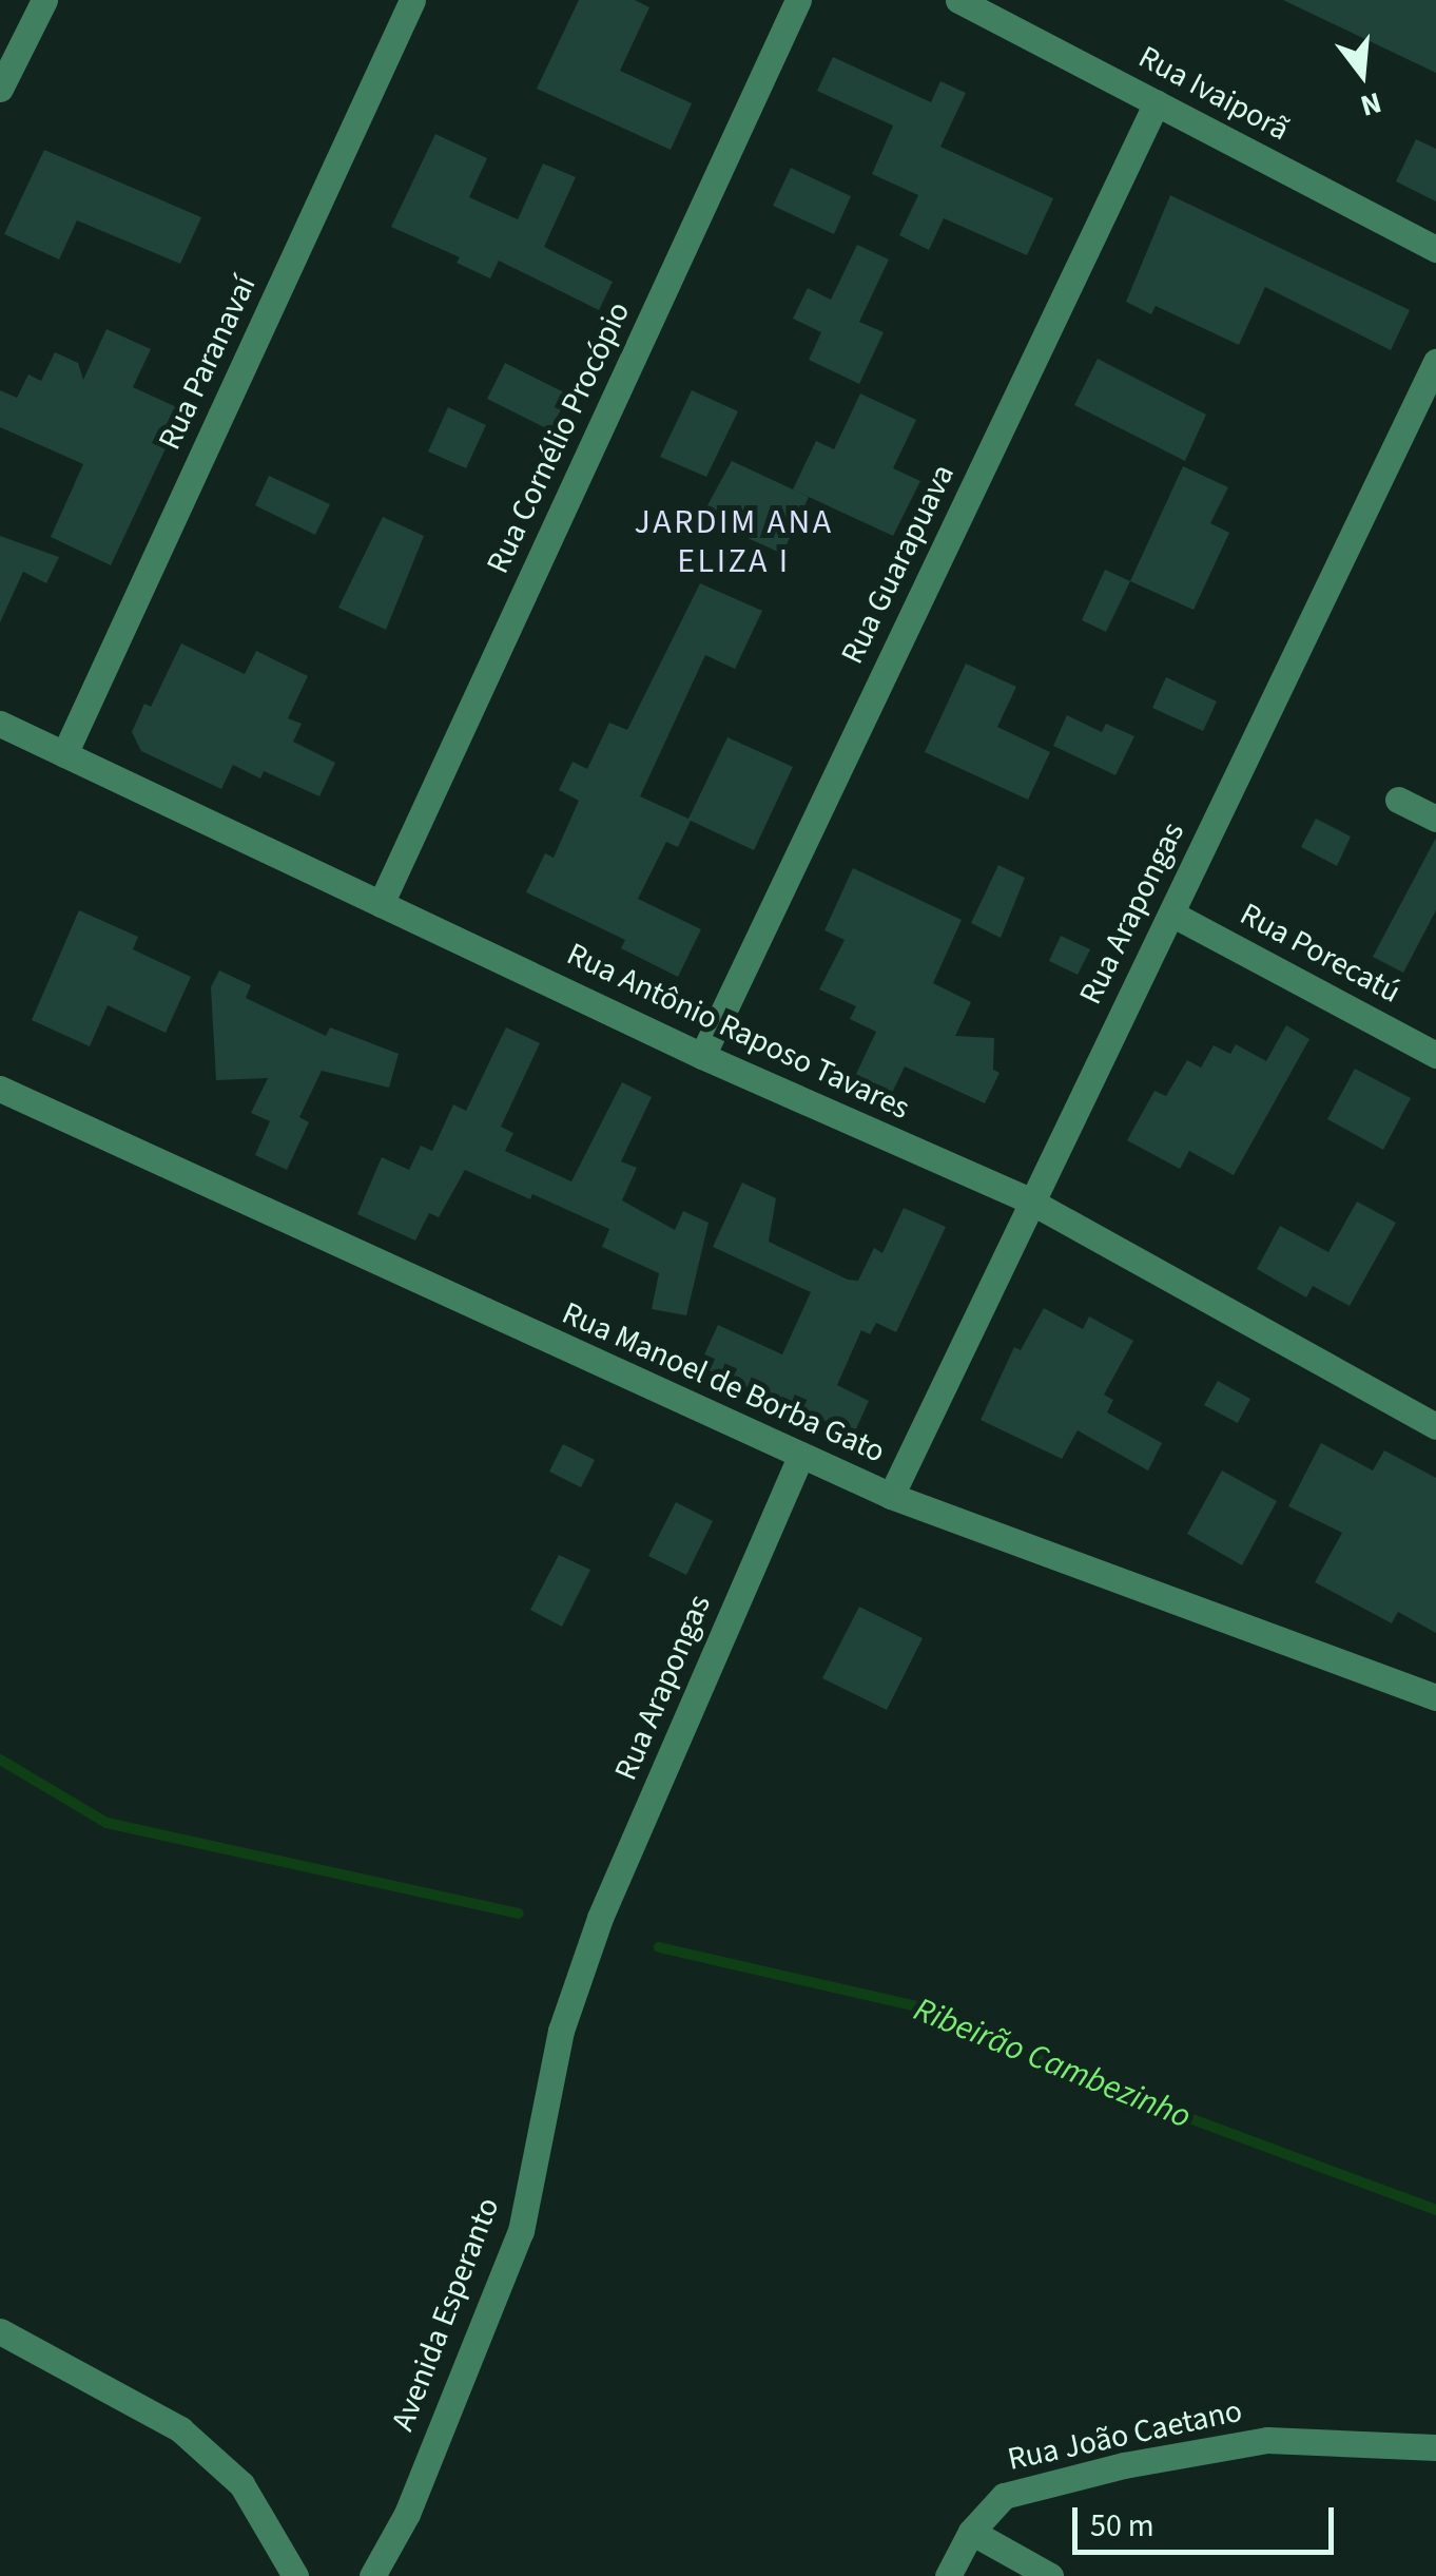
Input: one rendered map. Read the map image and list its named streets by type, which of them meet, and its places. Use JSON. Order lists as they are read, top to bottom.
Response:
{
  "streets": {
    "street": [
      "Rua Ivaiporã",
      "Rua Paranavaí",
      "Rua Cornélio Procópio",
      "Rua Guarapuava",
      "Rua Arapongas",
      "Rua Porecatú",
      "Rua Antônio Raposo Tavares",
      "Rua Manoel de Borba Gato",
      "Avenida Esperanto",
      "Rua João Caetano"
    ]
  },
  "crossings": [
    ["Rua Ivaiporã", "Rua Guarapuava"],
    ["Rua Paranavaí", "Rua Antônio Raposo Tavares"],
    ["Rua Cornélio Procópio", "Rua Antônio Raposo Tavares"],
    ["Rua Guarapuava", "Rua Antônio Raposo Tavares"],
    ["Rua Arapongas", "Rua Porecatú"],
    ["Rua Arapongas", "Rua Antônio Raposo Tavares"],
    ["Rua Arapongas", "Rua Manoel de Borba Gato"],
    ["Rua Arapongas", "Avenida Esperanto"]
  ],
  "districts": ["JARDIM ANA ELIZA I"],
  "water": ["Ribeirão Cambezinho"],
  "scale_bar": "50 m",
  "north": "bottom"
}
